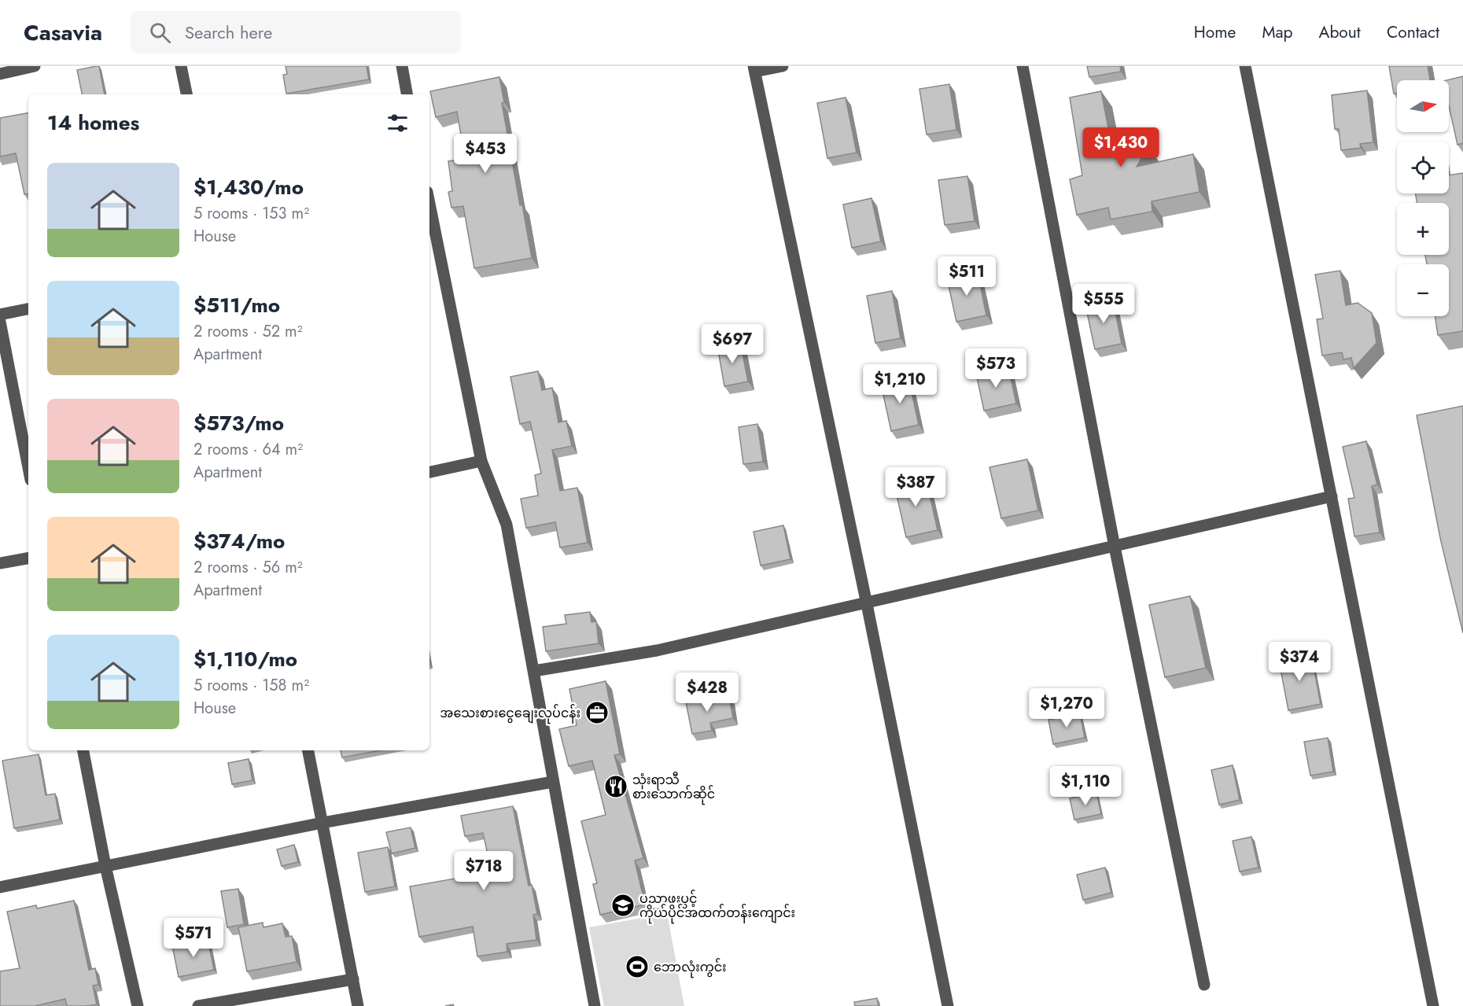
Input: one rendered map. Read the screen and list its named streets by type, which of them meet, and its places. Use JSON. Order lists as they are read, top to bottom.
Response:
{
  "places": {
    "office": ["အသေးစားငွေချေးလုပ်ငန်း"],
    "restaurant": ["သုံးရာသီ စားသောက်ဆိုင်"],
    "school or university": ["ပညာဖူးပွင့် ကိုယ်ပိုင်အထက်တန်းကျောင်း"],
    "sports": ["ဘောလုံးကွင်း"]
  },
  "north": "right",
  "page": {
    "header": "Casavia",
    "search": "Search here",
    "nav": [
      "Home",
      "Map",
      "About",
      "Contact"
    ],
    "map_buttons": ["+", "−"],
    "heading": "14 homes",
    "price": [
      "$1,430",
      "$453",
      "$511",
      "$555",
      "$697",
      "$573",
      "$1,210",
      "$387",
      "$374",
      "$428",
      "$1,270",
      "$1,110",
      "$718",
      "$571"
    ],
    "list": [
      {
        "name": "$1,430/mo",
        "note": "5 rooms · 153 m² · House"
      },
      {
        "name": "$511/mo",
        "note": "2 rooms · 52 m² · Apartment"
      },
      {
        "name": "$573/mo",
        "note": "2 rooms · 64 m² · Apartment"
      },
      {
        "name": "$374/mo",
        "note": "2 rooms · 56 m² · Apartment"
      },
      {
        "name": "$1,110/mo",
        "note": "5 rooms · 158 m² · House"
      }
    ]
  }
}
